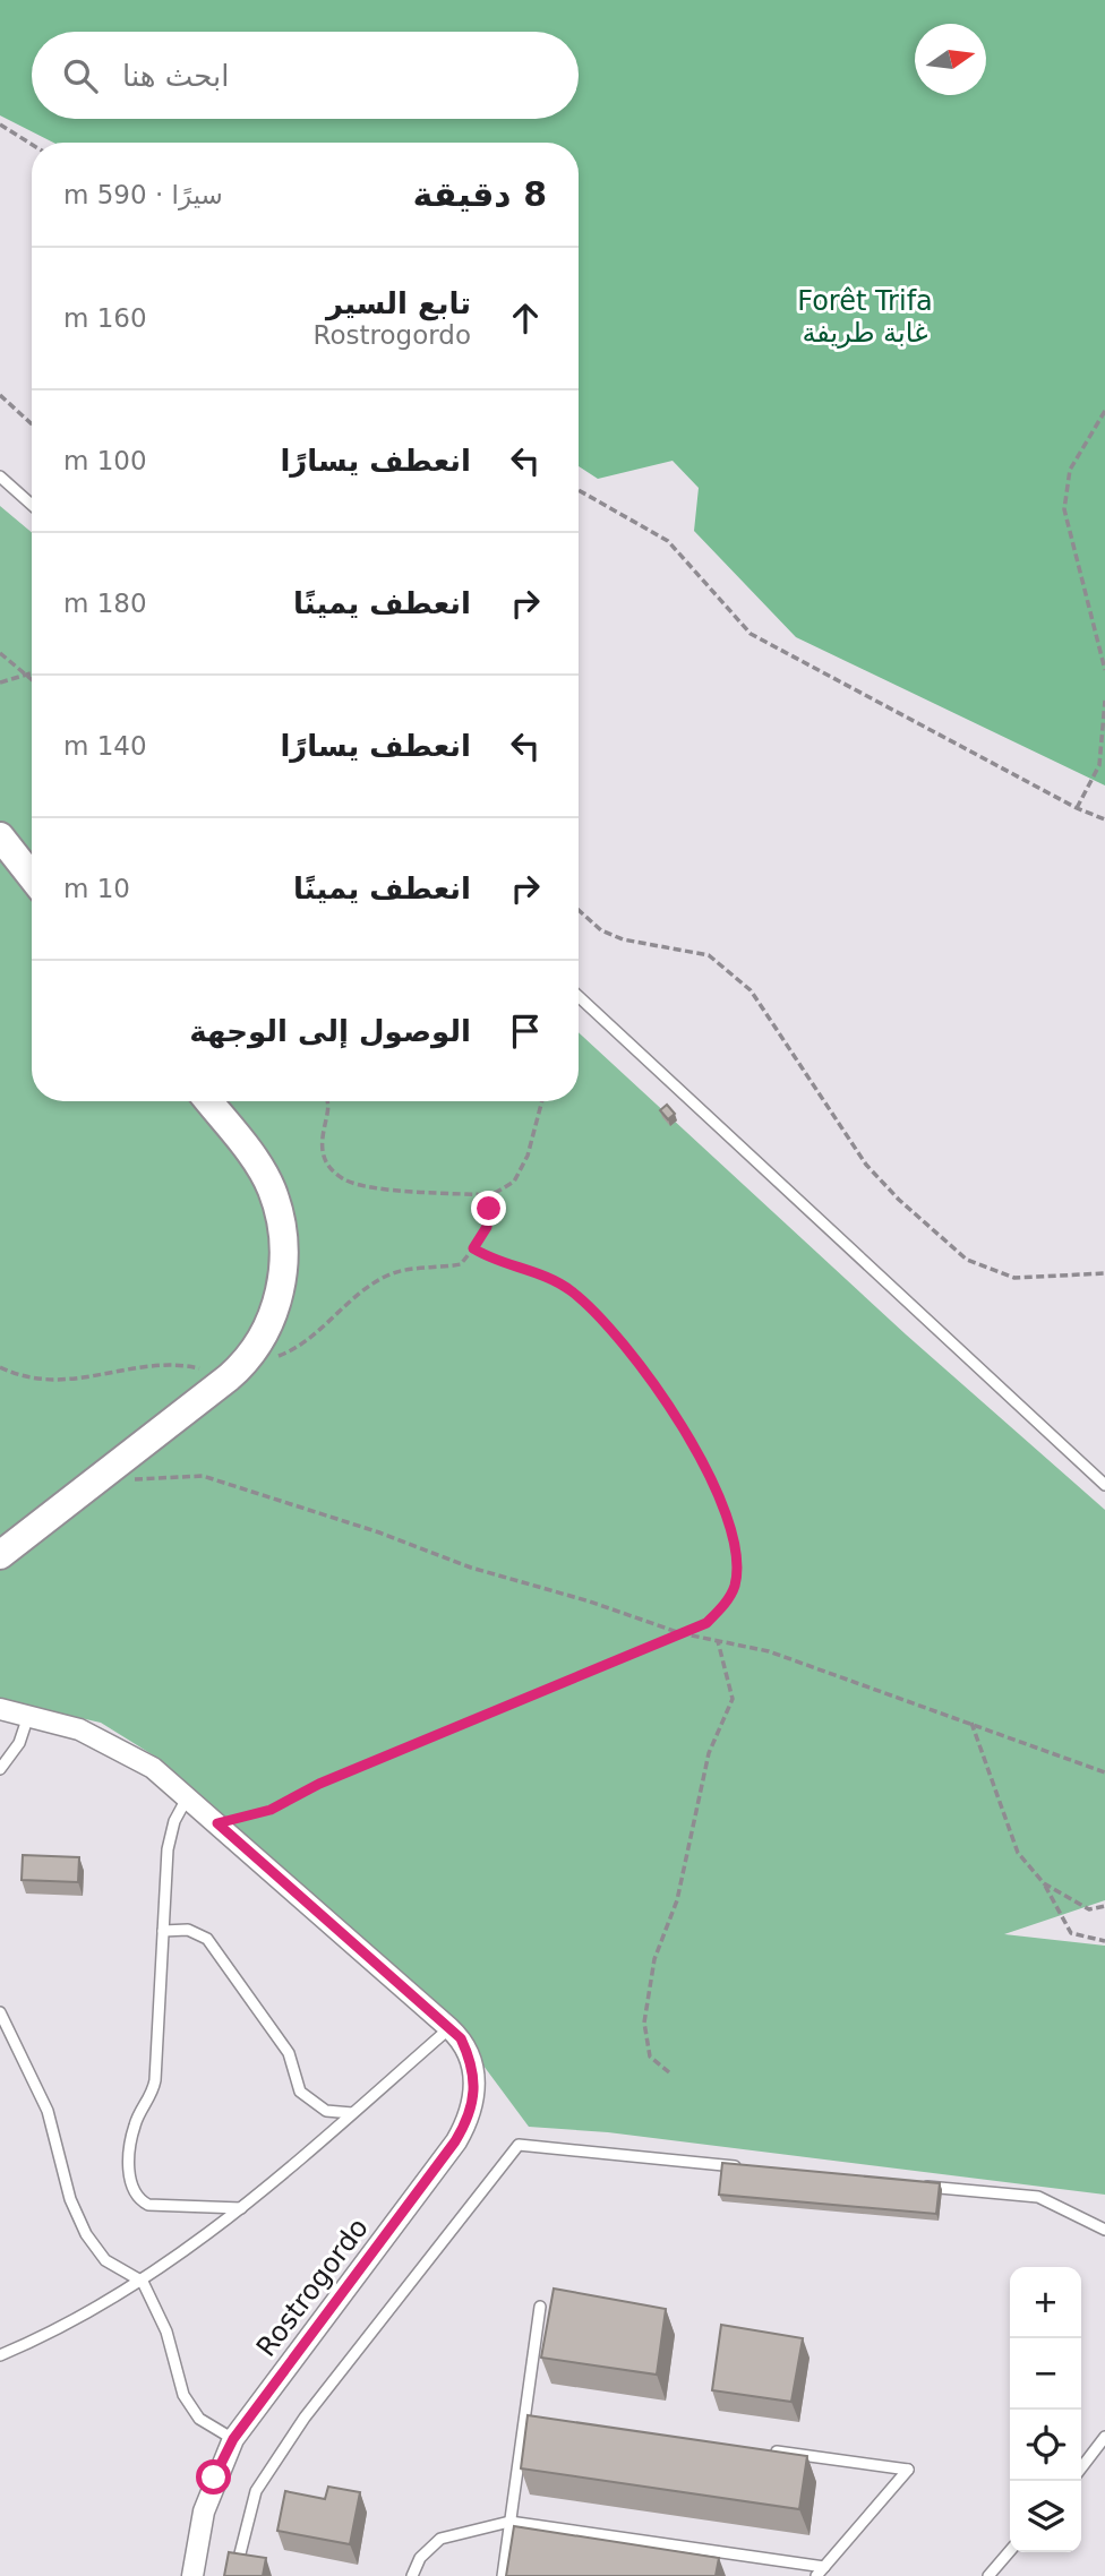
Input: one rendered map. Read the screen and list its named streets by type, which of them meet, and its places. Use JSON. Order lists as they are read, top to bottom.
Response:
{
  "streets": {
    "street": ["Rostrogordo"]
  },
  "parks": ["Forêt Trifa غابة طريفة"],
  "north": "right",
  "page": {
    "search": "ابحث هنا",
    "heading": ["8 دقيقة", "سيرًا · 590 m"],
    "list": [
      ["تابع السير", "Rostrogordo", "160 m"],
      ["انعطف يسارًا", "100 m"],
      ["انعطف يمينًا", "180 m"],
      ["انعطف يسارًا", "140 m"],
      ["انعطف يمينًا", "10 m"],
      "الوصول إلى الوجهة"
    ],
    "map_buttons": ["+", "−"]
  }
}
